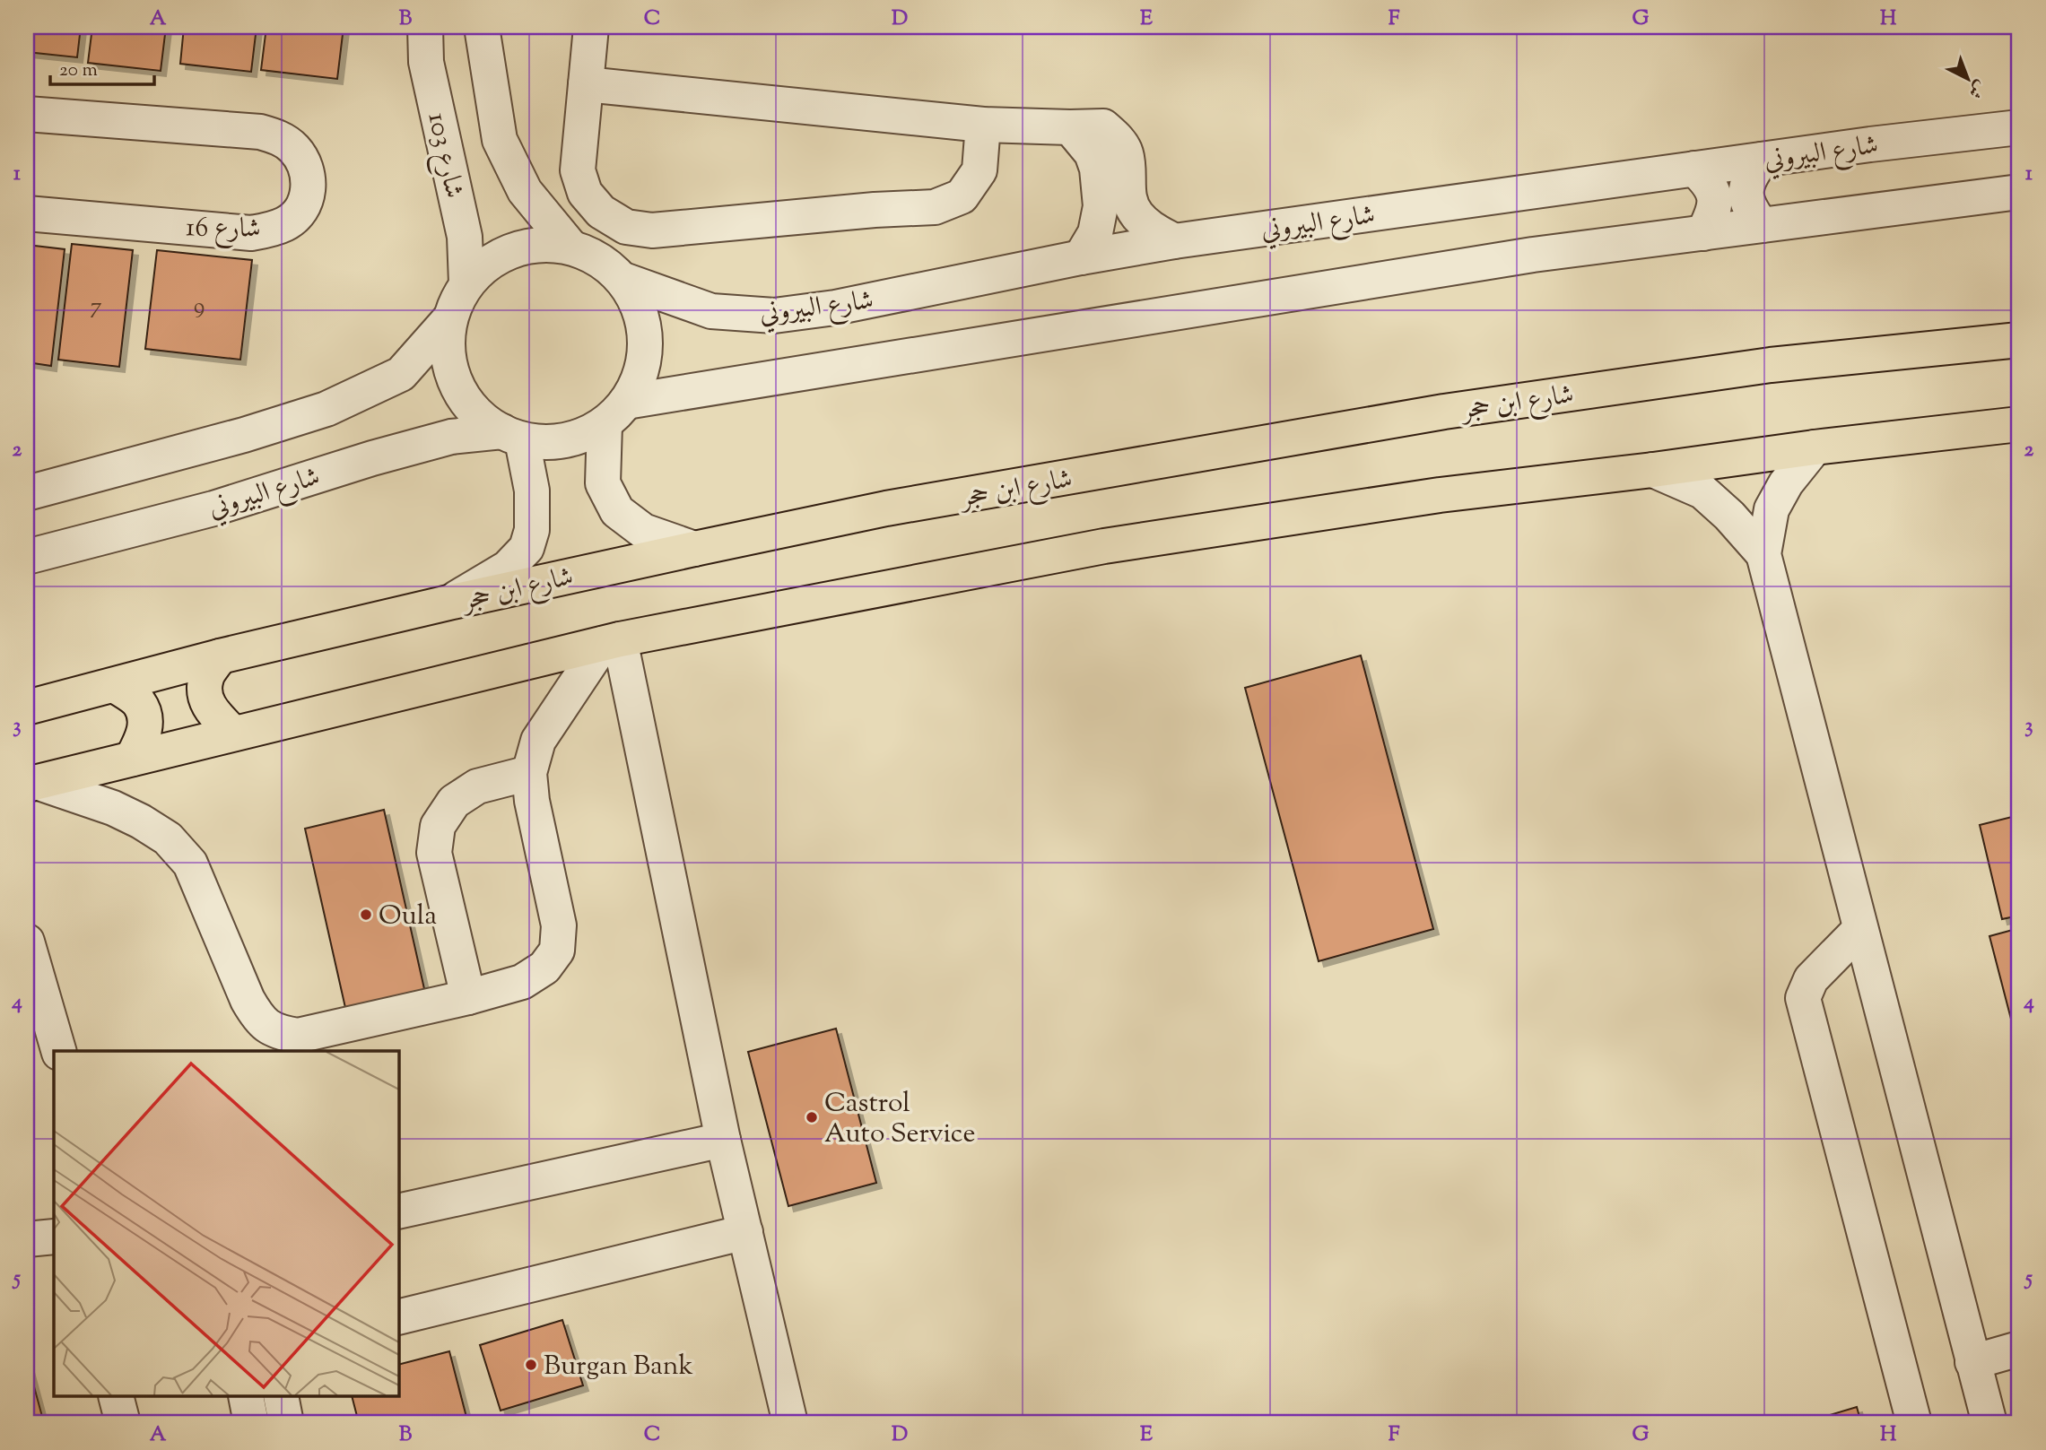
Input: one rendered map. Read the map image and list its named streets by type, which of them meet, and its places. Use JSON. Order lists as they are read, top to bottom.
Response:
{
  "streets": {
    "main road": ["شارع ابن حجر"],
    "street": ["شارع البيروني", "شارع 103", "شارع 16"]
  },
  "crossings": [
    ["شارع البيروني", "شارع 103"]
  ],
  "places": ["Oula", "Castrol Auto Service", "Burgan Bank"],
  "house_numbers": ["7", "9"],
  "scale_bar": "20 m",
  "north": "bottom right",
  "grid": {
    "columns": [
      "A",
      "B",
      "C",
      "D",
      "E",
      "F",
      "G",
      "H"
    ],
    "rows": [
      "1",
      "2",
      "3",
      "4",
      "5"
    ]
  }
}
